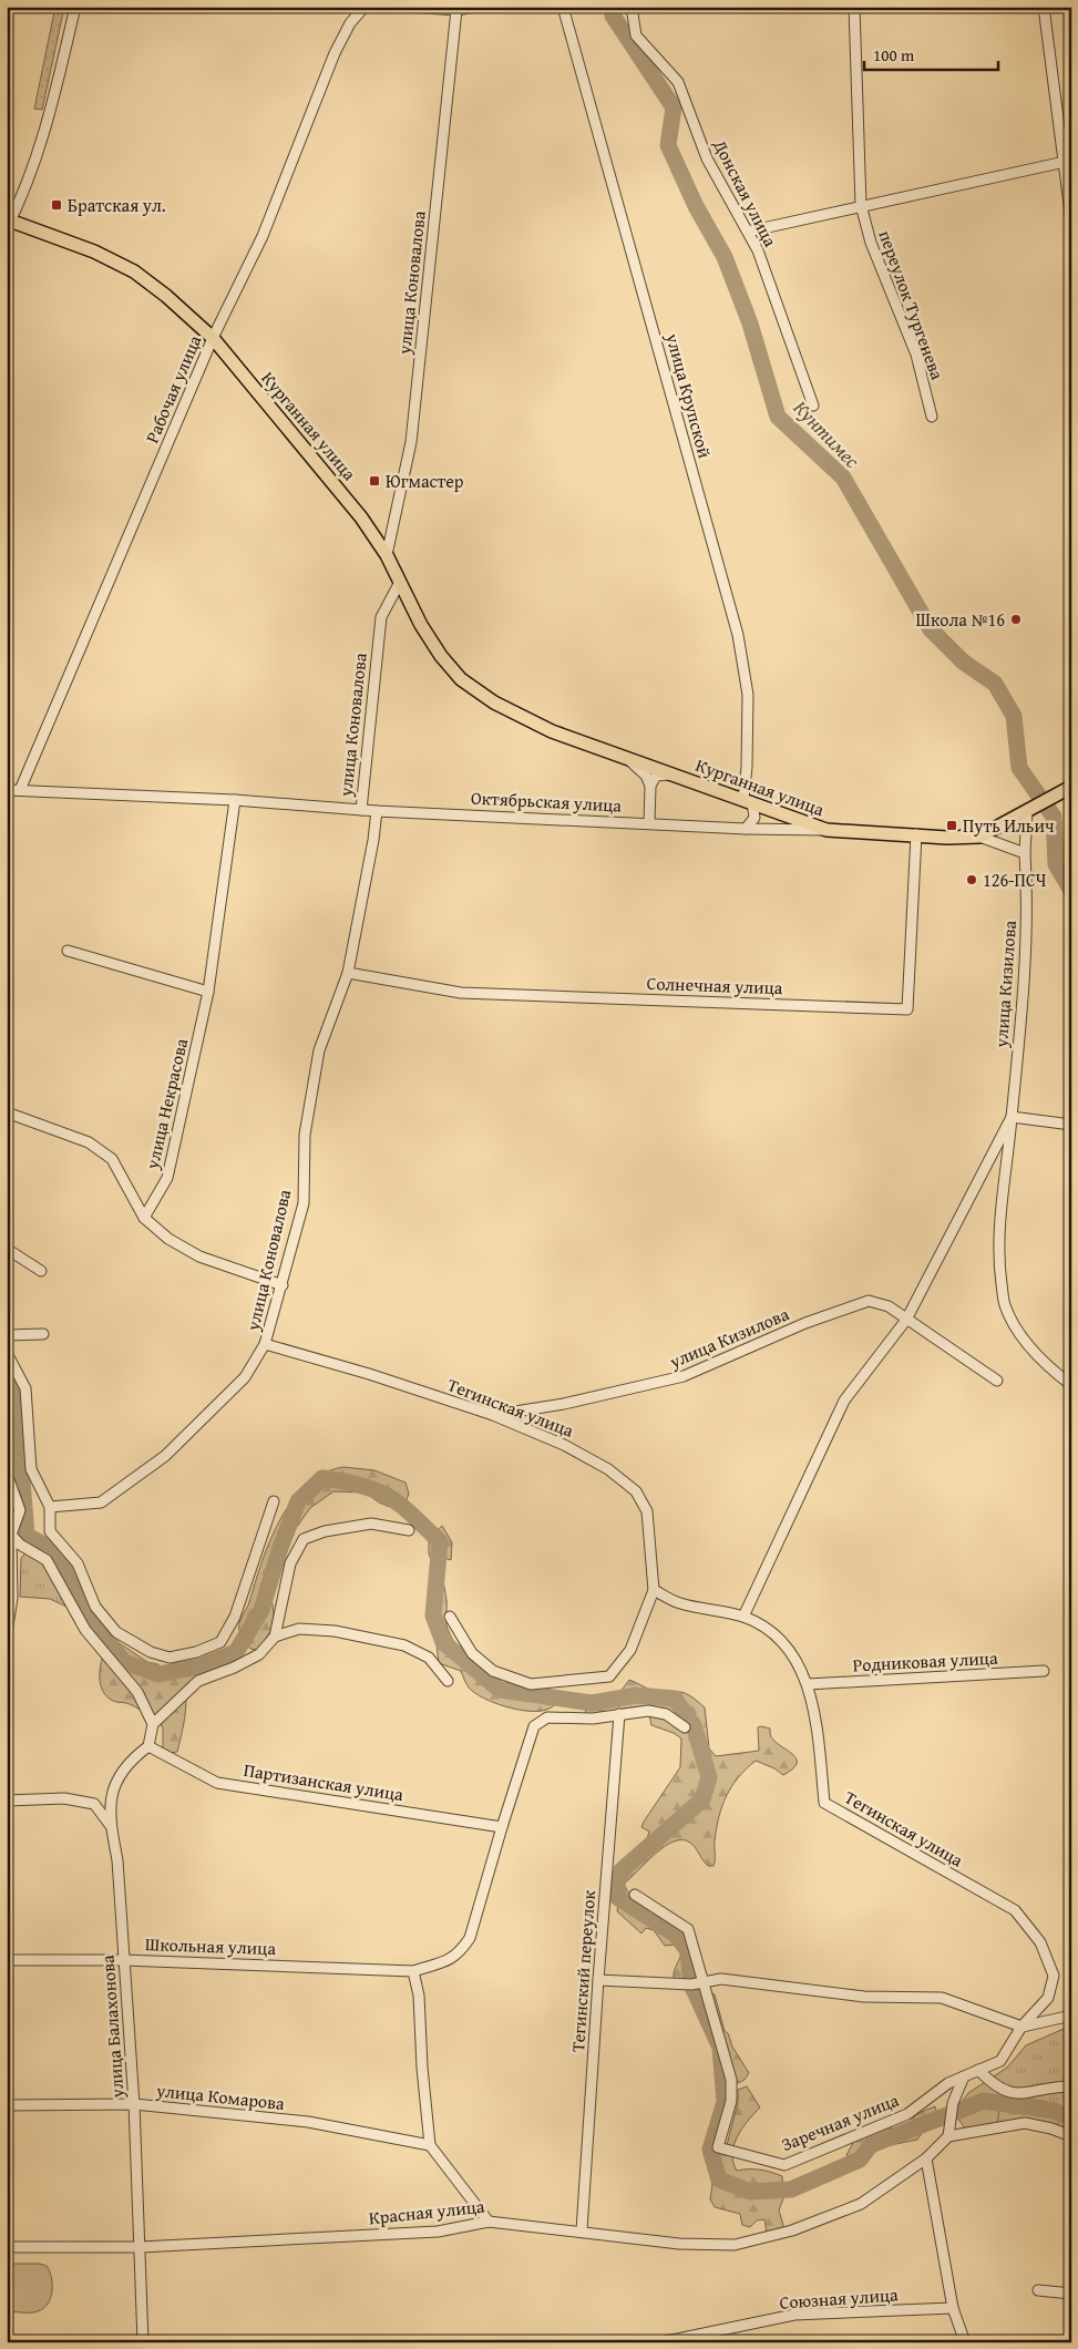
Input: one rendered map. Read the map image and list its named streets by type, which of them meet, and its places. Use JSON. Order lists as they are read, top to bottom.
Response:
{
  "streets": {
    "main road": ["Курганная улица", "Октябрьская улица"],
    "street": [
      "Донская улица",
      "улица Коновалова",
      "переулок Тургенева",
      "Рабочая улица",
      "улица Крупской",
      "улица Кизилова",
      "Солнечная улица",
      "улица Некрасова",
      "Тегинская улица",
      "Родниковая улица",
      "Партизанская улица",
      "Школьная улица",
      "Тегинский переулок",
      "улица Балахонова",
      "улица Комарова",
      "Заречная улица",
      "Красная улица",
      "Союзная улица"
    ]
  },
  "crossings": [
    ["улица Коновалова", "Курганная улица"],
    ["улица Коновалова", "Октябрьская улица"],
    ["улица Коновалова", "Солнечная улица"],
    ["улица Коновалова", "Тегинская улица"],
    ["Рабочая улица", "Курганная улица"],
    ["Рабочая улица", "Октябрьская улица"],
    ["улица Крупской", "Курганная улица"],
    ["улица Крупской", "Октябрьская улица"],
    ["Курганная улица", "Октябрьская улица"],
    ["Октябрьская улица", "улица Кизилова"],
    ["Октябрьская улица", "Солнечная улица"],
    ["Октябрьская улица", "улица Некрасова"],
    ["улица Кизилова", "Тегинская улица"],
    ["Тегинская улица", "Родниковая улица"],
    ["Тегинская улица", "Заречная улица"],
    ["Партизанская улица", "Школьная улица"],
    ["Партизанская улица", "улица Балахонова"],
    ["Школьная улица", "Тегинский переулок"],
    ["Школьная улица", "улица Балахонова"],
    ["Тегинский переулок", "Красная улица"],
    ["улица Балахонова", "улица Комарова"],
    ["улица Балахонова", "Красная улица"]
  ],
  "water": ["Кунтимес"],
  "places": {
    "transit": ["Братская ул.", "Югмастер", "Путь Ильич"],
    "other": ["Школа №16", "126-ПСЧ"]
  },
  "scale_bar": "100 m"
}
